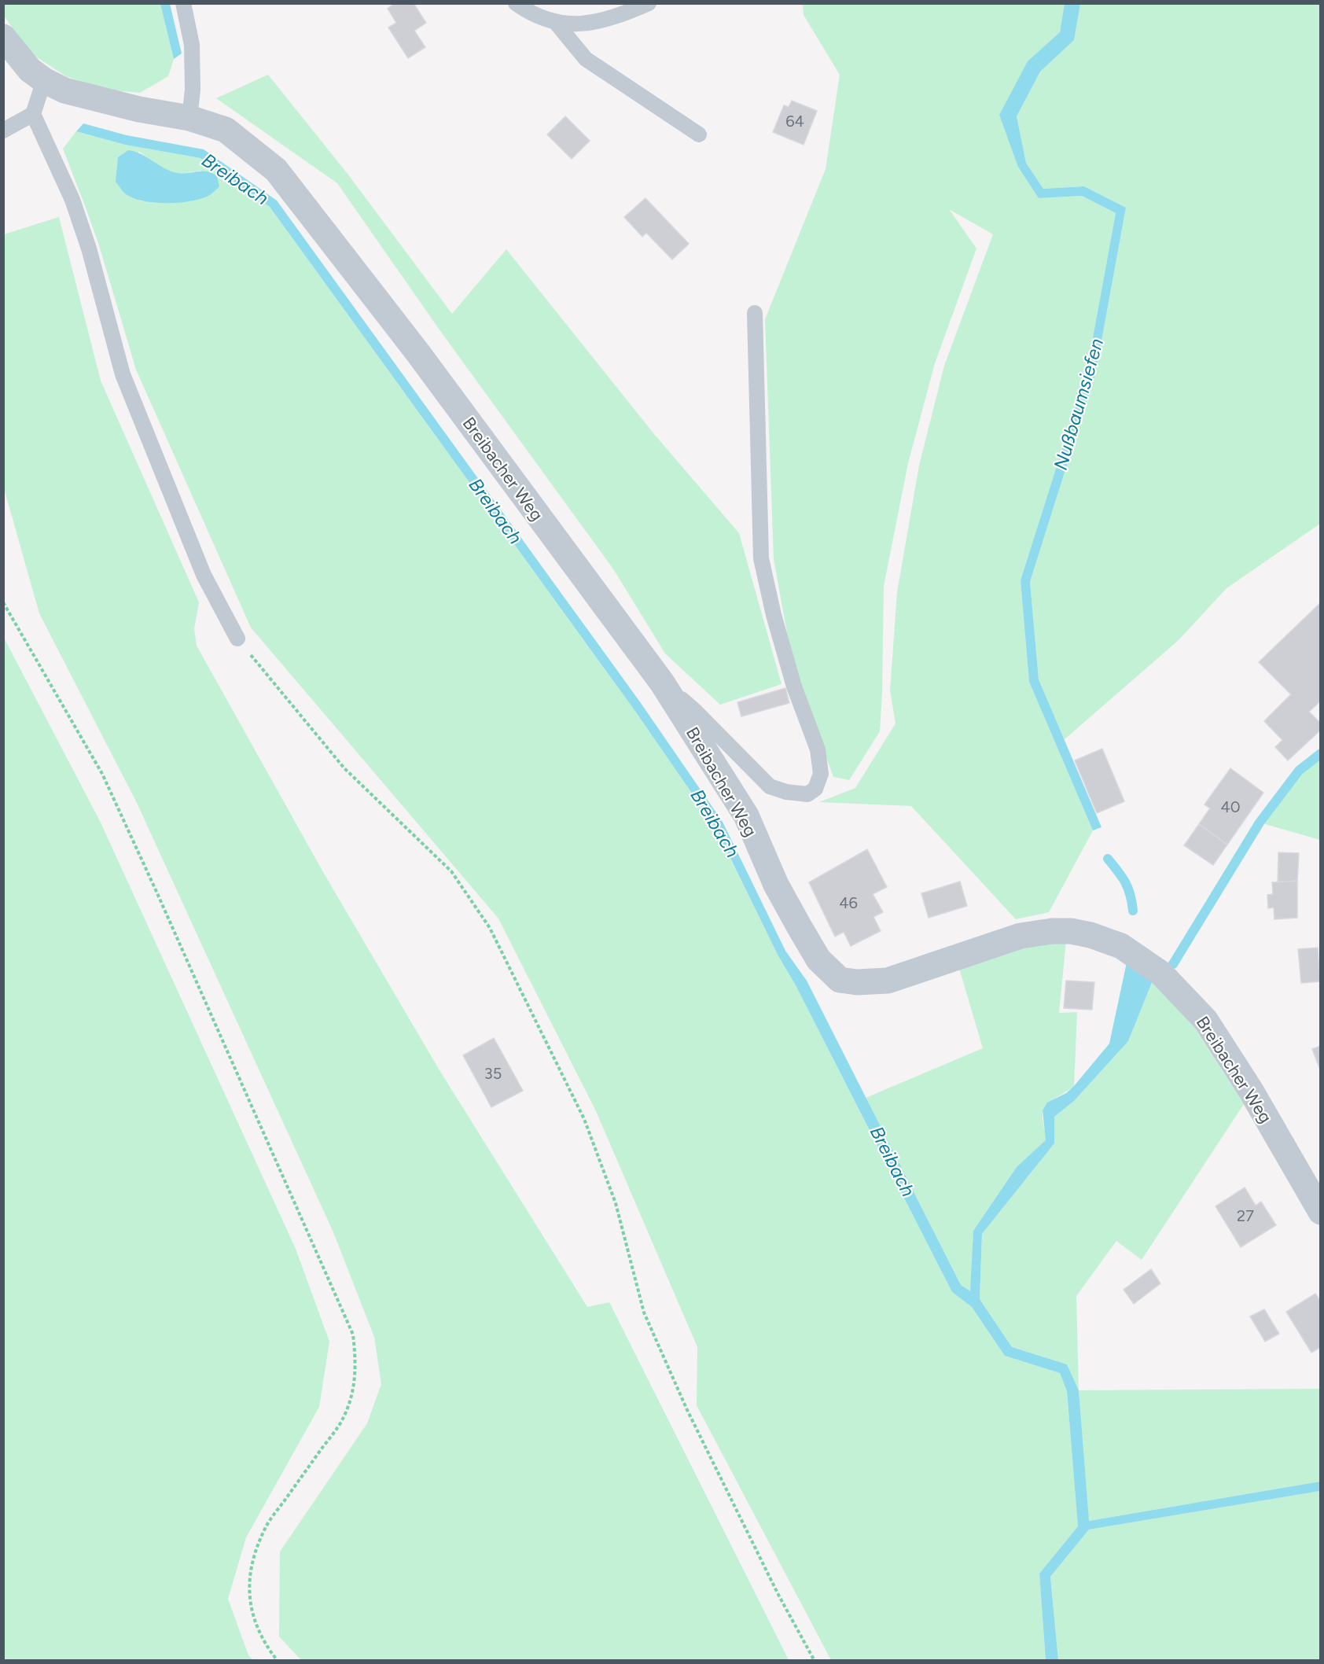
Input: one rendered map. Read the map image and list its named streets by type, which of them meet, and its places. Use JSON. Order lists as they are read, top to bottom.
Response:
{
  "streets": {
    "street": ["Breibacher Weg"]
  },
  "water": ["Breibach", "Nußbaumsiefen"],
  "house_numbers": [
    "64",
    "40",
    "46",
    "35",
    "27"
  ]
}
